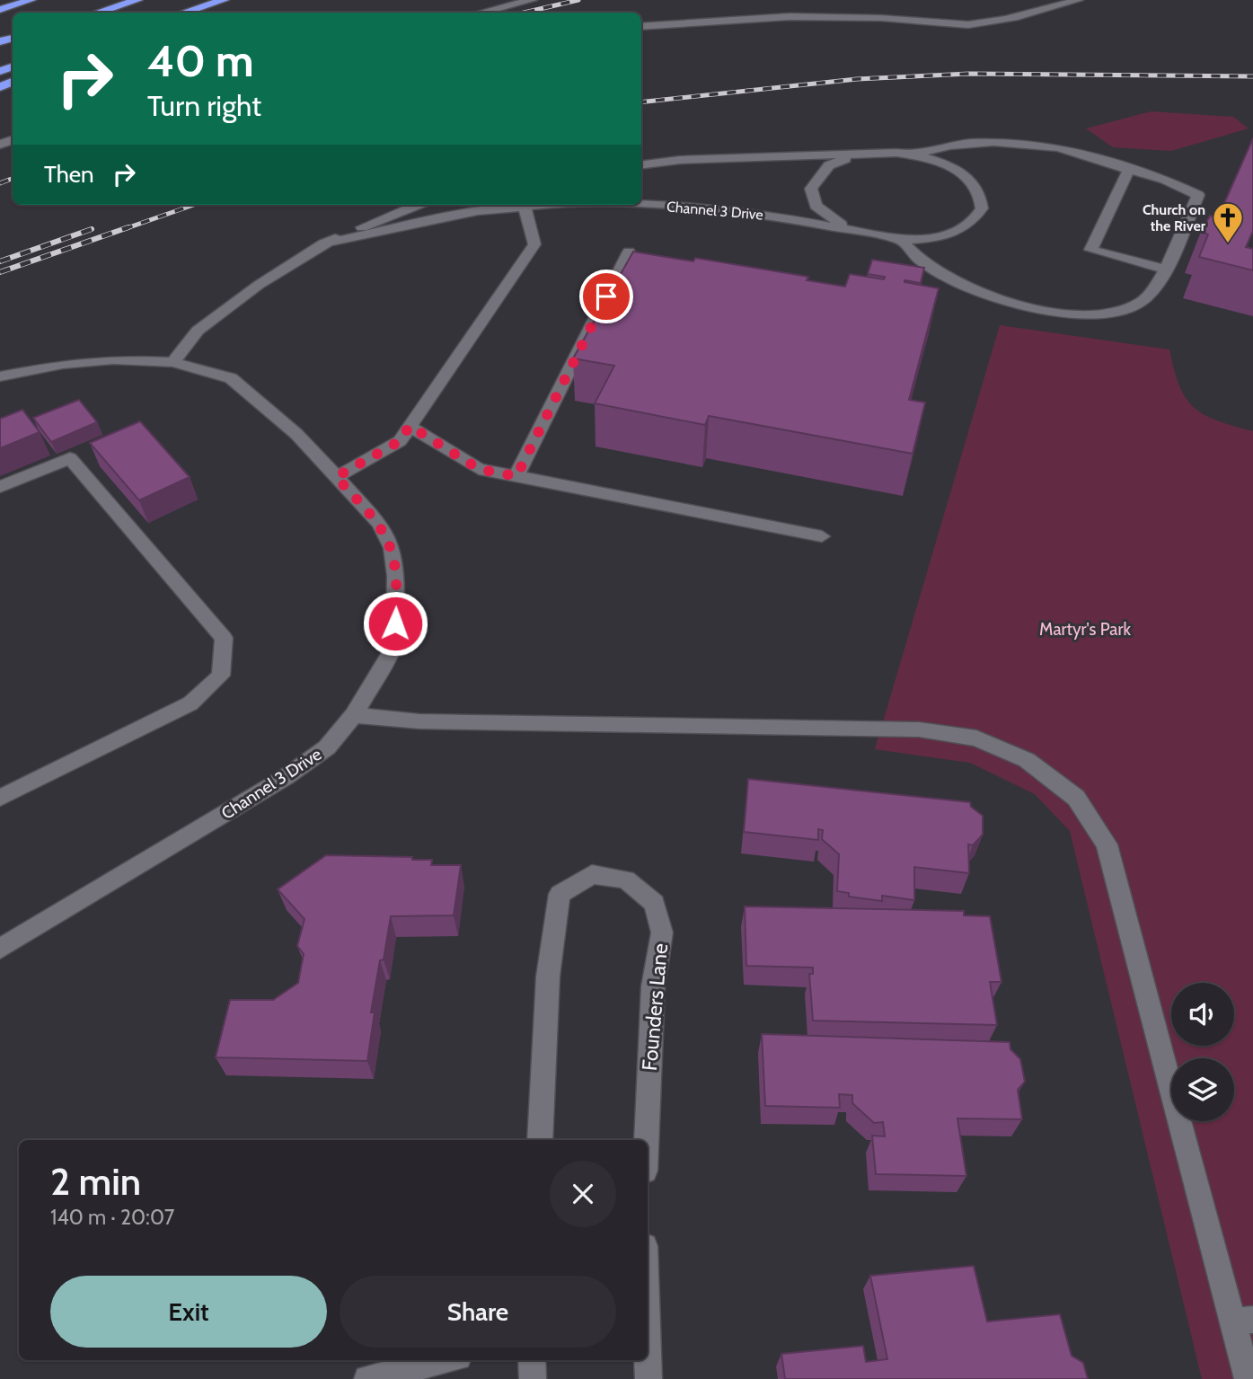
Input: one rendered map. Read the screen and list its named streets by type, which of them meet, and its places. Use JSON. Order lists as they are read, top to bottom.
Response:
{
  "streets": {
    "street": ["Channel 3 Drive", "Founders Lane"]
  },
  "parks": ["Martyr's Park"],
  "places": {
    "church": ["Church on the River"]
  },
  "page": {
    "turn": ["40 m", "Turn right"],
    "then": "Then",
    "heading": ["2 min", "140 m · 20:07"],
    "buttons": ["Exit", "Share"]
  }
}
